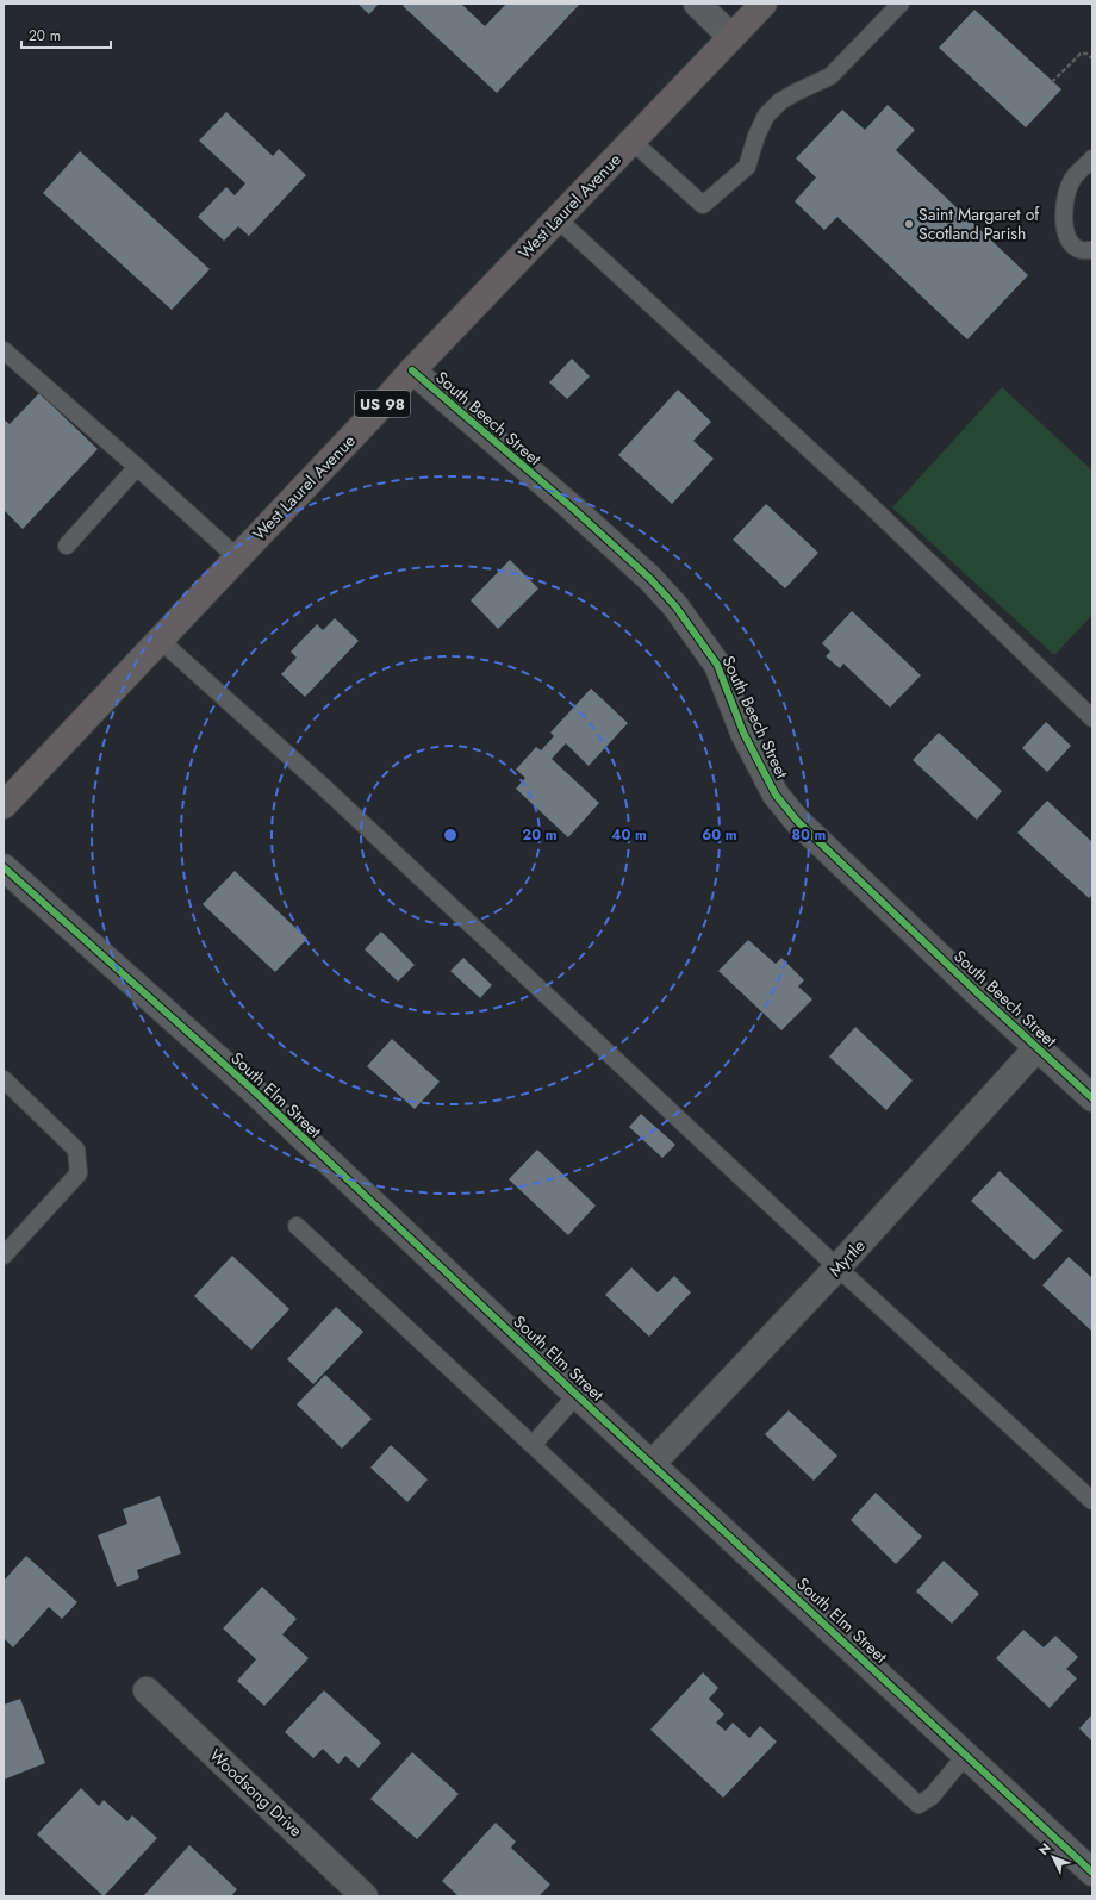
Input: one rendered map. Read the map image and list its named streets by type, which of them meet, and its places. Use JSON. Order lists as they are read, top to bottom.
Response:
{
  "streets": {
    "main road": ["West Laurel Avenue", "US 98"],
    "street": [
      "South Beech Street",
      "South Elm Street",
      "Myrtle",
      "Woodsong Drive"
    ]
  },
  "crossings": [
    ["West Laurel Avenue", "South Beech Street"],
    ["South Beech Street", "Myrtle"],
    ["South Elm Street", "Myrtle"]
  ],
  "places": ["Saint Margaret of Scotland Parish"],
  "scale_bar": "20 m",
  "north": "top left",
  "rings": [
    "20 m",
    "40 m",
    "60 m",
    "80 m"
  ]
}
